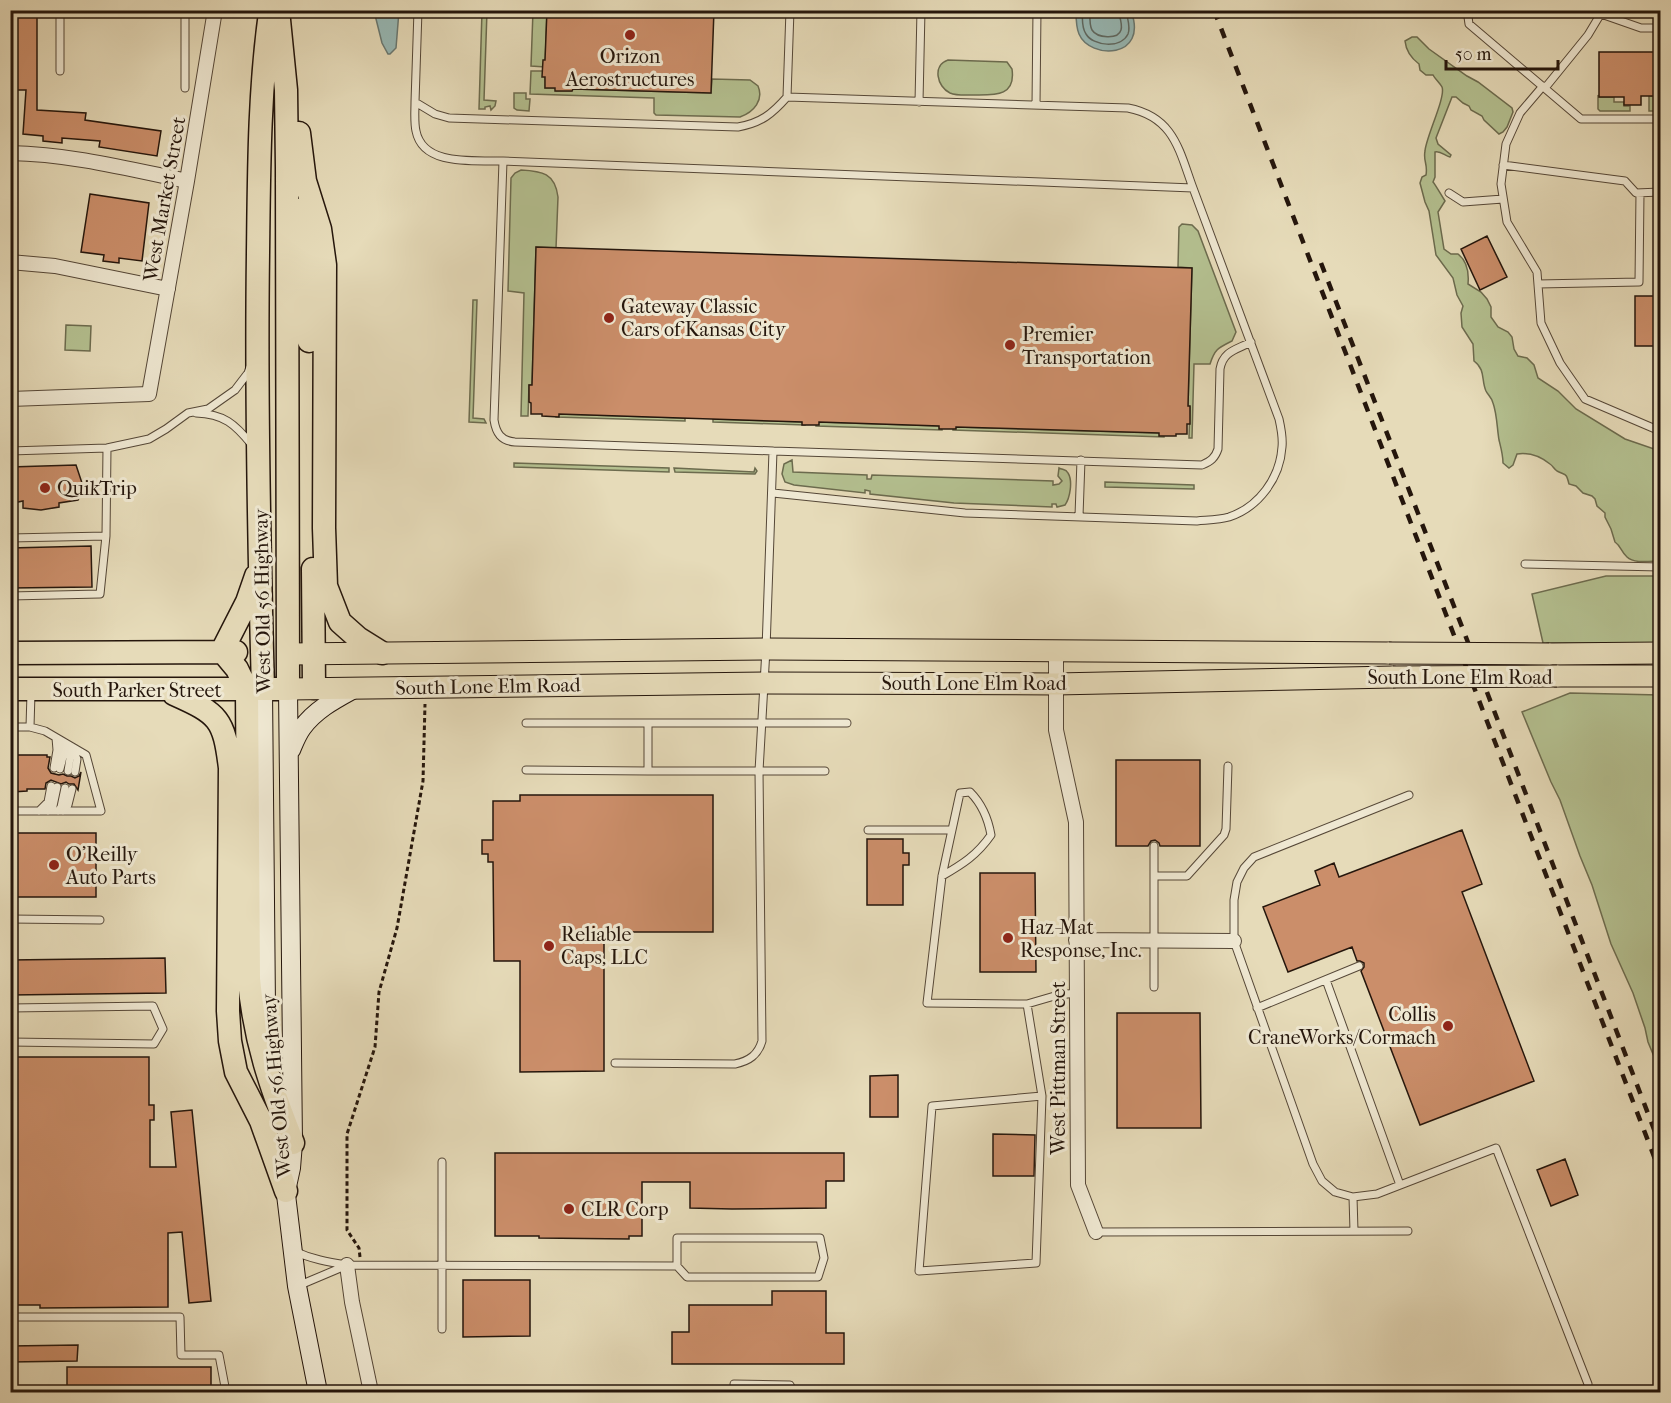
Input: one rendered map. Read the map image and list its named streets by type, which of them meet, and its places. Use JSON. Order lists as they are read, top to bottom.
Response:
{
  "streets": {
    "highway": ["West Old 56 Highway", "South Parker Street"],
    "main road": ["South Lone Elm Road"],
    "street": ["West Market Street", "West Pittman Street"]
  },
  "crossings": [
    ["West Old 56 Highway", "South Lone Elm Road"],
    ["West Old 56 Highway", "South Parker Street"],
    ["South Lone Elm Road", "South Parker Street"],
    ["South Lone Elm Road", "West Pittman Street"]
  ],
  "places": [
    "Orizon Aerostructures",
    "Gateway Classic Cars of Kansas City",
    "Premier Transportation",
    "QuikTrip",
    "O'Reilly Auto Parts",
    "Haz-Mat Response, Inc.",
    "Reliable Caps, LLC",
    "Collis CraneWorks/Cormach",
    "CLR Corp"
  ],
  "scale_bar": "50 m"
}
